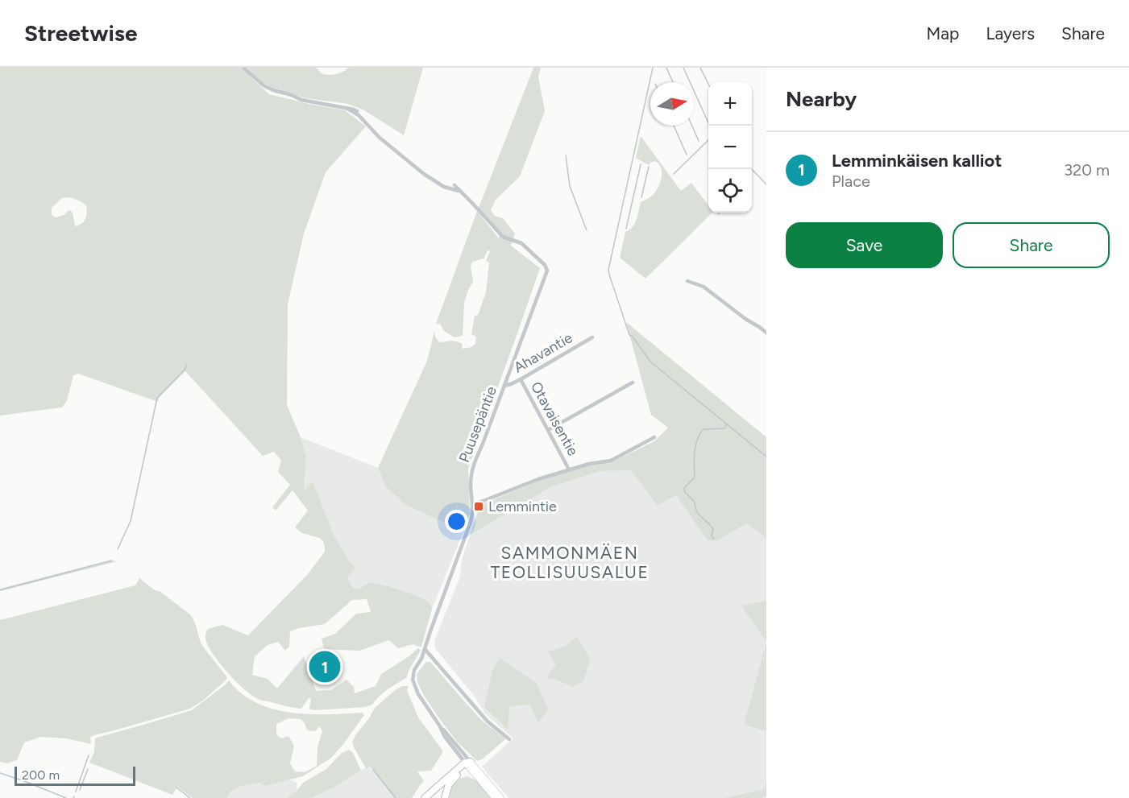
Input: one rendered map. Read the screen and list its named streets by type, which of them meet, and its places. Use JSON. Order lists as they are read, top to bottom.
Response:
{
  "streets": {
    "street": ["Ahavantie", "Otavaisentie", "Puusepäntie"]
  },
  "crossings": [
    ["Ahavantie", "Otavaisentie"],
    ["Ahavantie", "Puusepäntie"]
  ],
  "districts": ["SAMMONMÄEN TEOLLISUUSALUE"],
  "places": {
    "transit": ["Lemmintie"]
  },
  "scale_bar": "200 m",
  "north": "right",
  "page": {
    "header": "Streetwise",
    "nav": ["Map", "Layers", "Share"],
    "heading": "Nearby",
    "map_buttons": ["+", "−"],
    "list": [
      {
        "mark": "1",
        "name": "Lemminkäisen kalliot",
        "note": "Place",
        "value": "320 m"
      }
    ],
    "buttons": ["Save", "Share"],
    "pins": "1",
    "scale": "200 m"
  }
}
